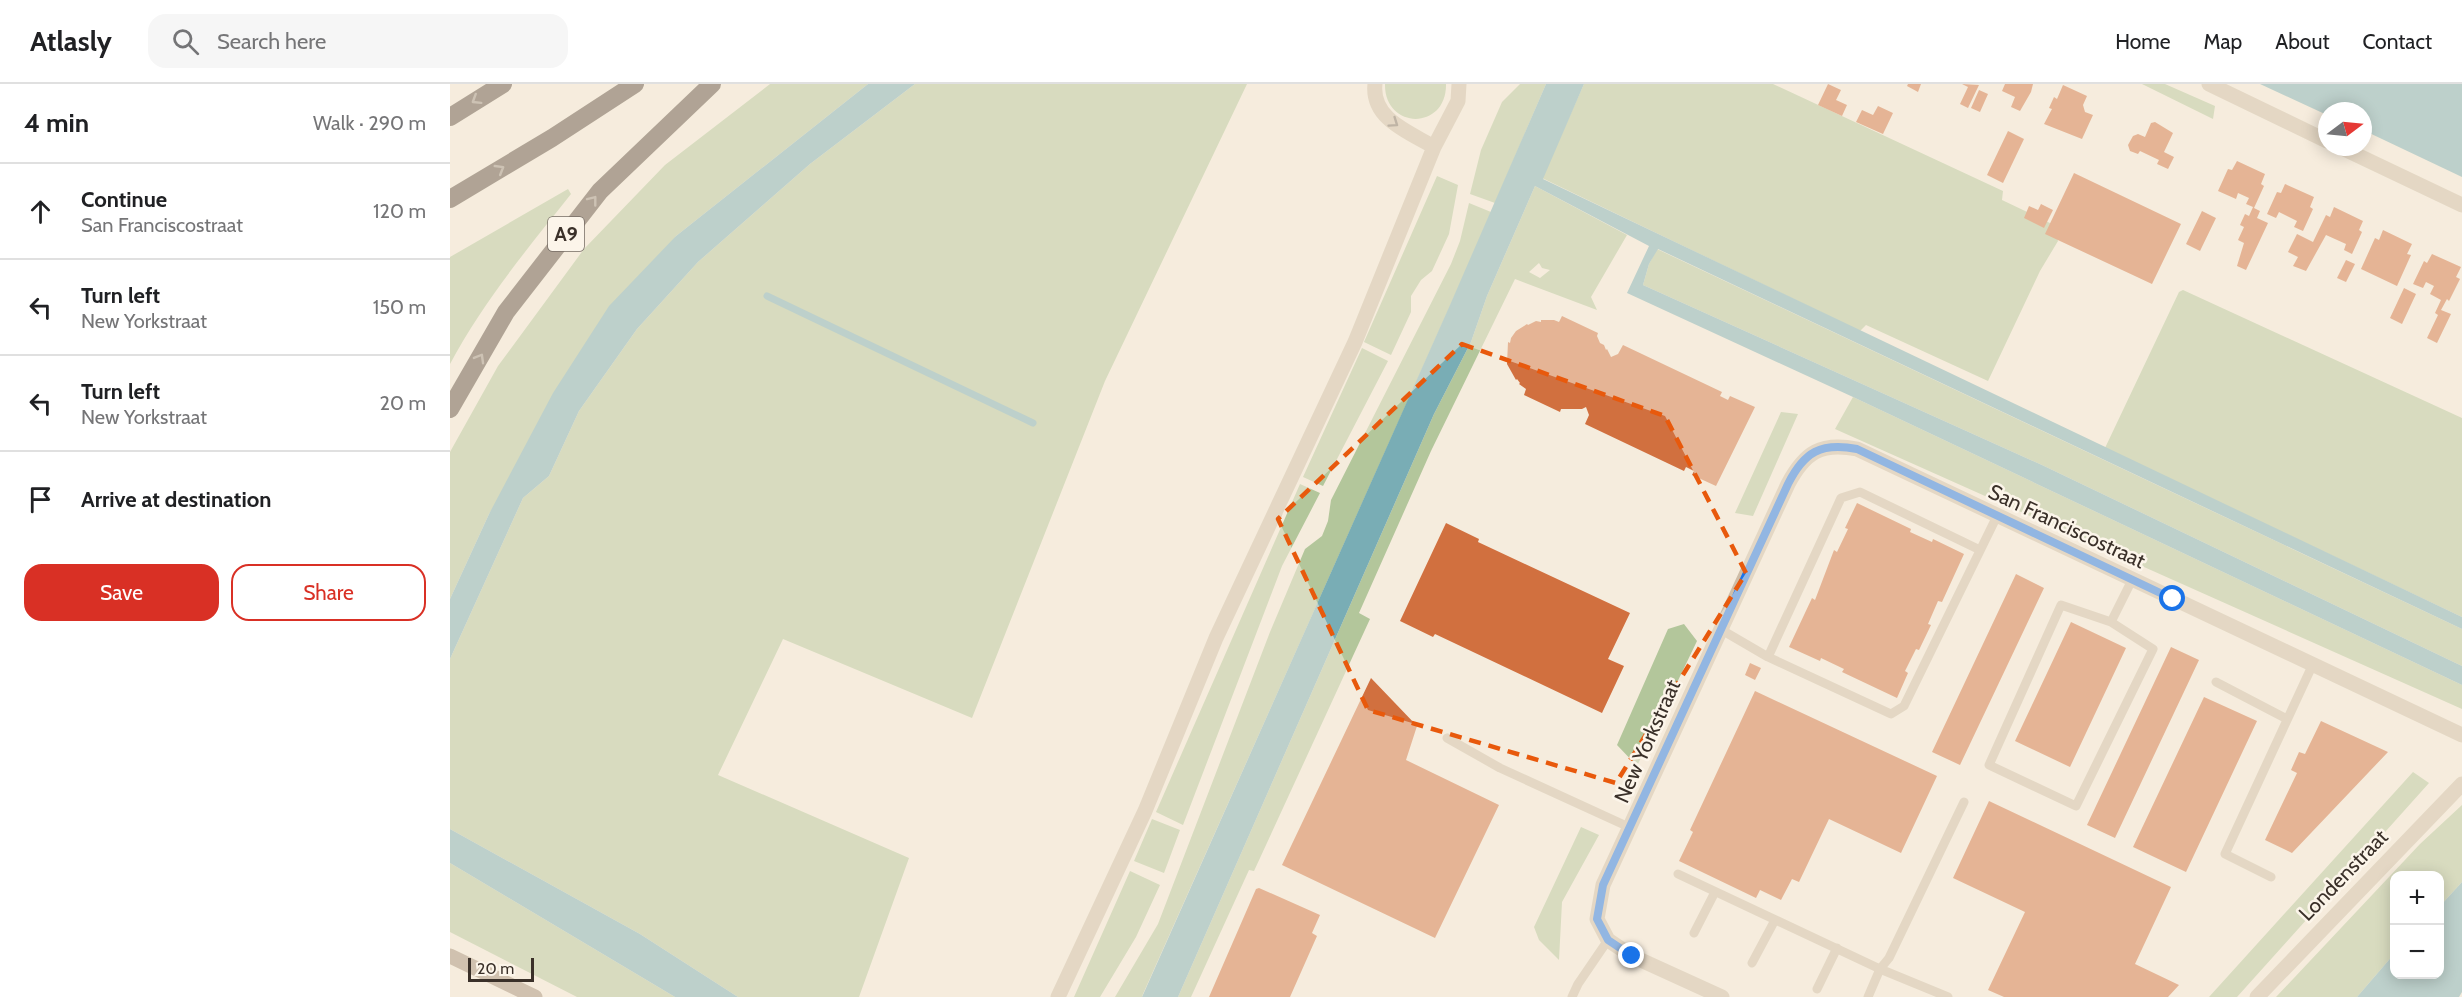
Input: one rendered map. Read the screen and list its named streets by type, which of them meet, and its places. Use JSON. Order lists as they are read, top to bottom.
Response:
{
  "streets": {
    "highway": ["A9"],
    "street": ["San Franciscostraat", "New Yorkstraat", "Londenstraat"]
  },
  "crossings": [
    ["San Franciscostraat", "New Yorkstraat"]
  ],
  "scale_bar": "20 m",
  "north": "right",
  "page": {
    "header": "Atlasly",
    "search": "Search here",
    "nav": [
      "Home",
      "Map",
      "About",
      "Contact"
    ],
    "heading": ["4 min", "Walk · 290 m"],
    "list": [
      ["Continue", "San Franciscostraat", "120 m"],
      ["Turn left", "New Yorkstraat", "150 m"],
      ["Turn left", "New Yorkstraat", "20 m"],
      "Arrive at destination"
    ],
    "buttons": ["Save", "Share"],
    "map_buttons": ["+", "−"],
    "scale": "20 m"
  }
}
